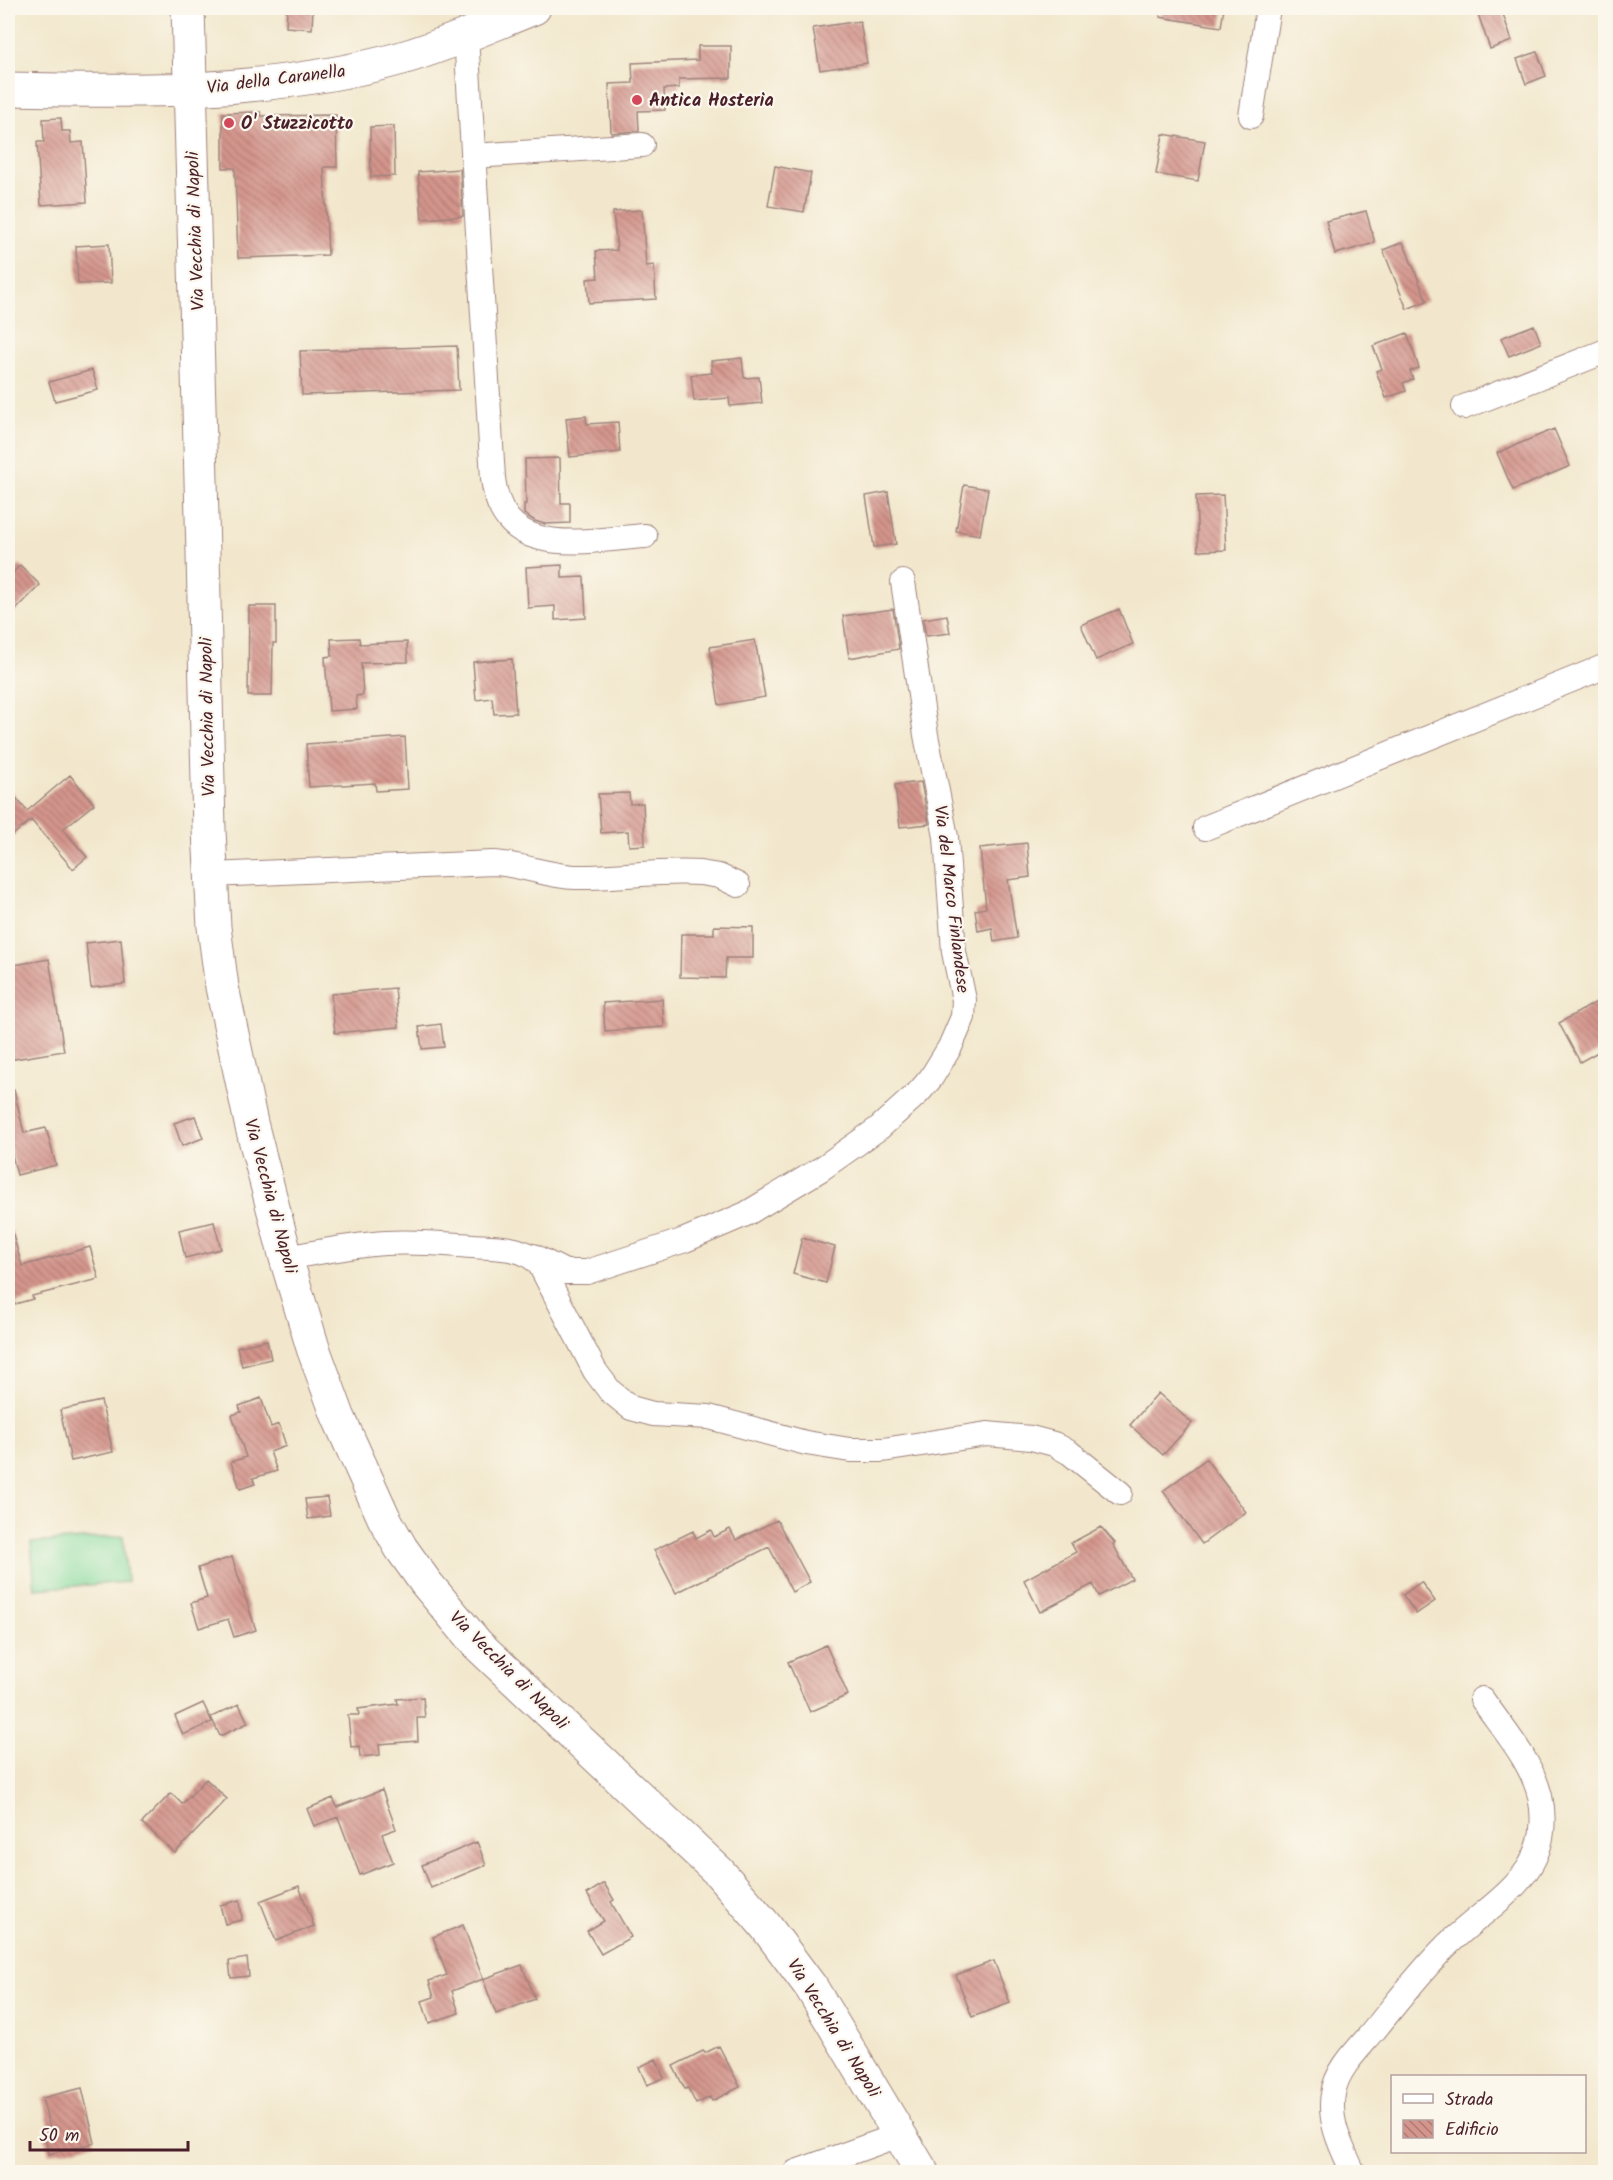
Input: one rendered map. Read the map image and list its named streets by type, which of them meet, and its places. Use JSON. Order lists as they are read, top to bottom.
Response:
{
  "streets": {
    "street": ["Via della Caranella", "Via Vecchia di Napoli", "Via del Marco Finlandese"]
  },
  "crossings": [
    ["Via della Caranella", "Via Vecchia di Napoli"],
    ["Via Vecchia di Napoli", "Via del Marco Finlandese"]
  ],
  "places": ["Antica Hosteria", "O' Stuzzicotto"],
  "legend": ["Strada", "Edificio"],
  "scale_bar": "50 m"
}
